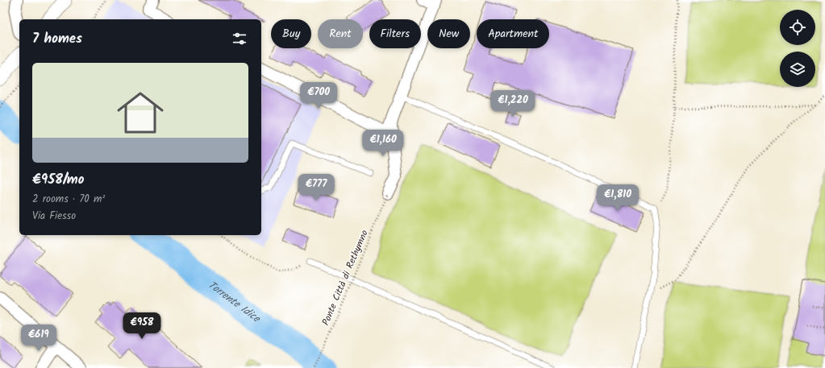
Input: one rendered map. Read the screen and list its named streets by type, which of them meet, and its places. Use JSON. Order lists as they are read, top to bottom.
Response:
{
  "streets": {
    "path": ["Ponte Città di Rethymno"]
  },
  "water": ["Torrente Idice"],
  "page": {
    "chip": [
      "Buy",
      "Rent",
      "Filters",
      "New",
      "Apartment"
    ],
    "heading": "7 homes",
    "list": [
      {
        "name": "€958/mo",
        "note": "2 rooms · 70 m² · Via Fiesso"
      }
    ],
    "price": [
      "€700",
      "€1,220",
      "€1,160",
      "€777",
      "€1,810",
      "€958",
      "€619"
    ]
  }
}
